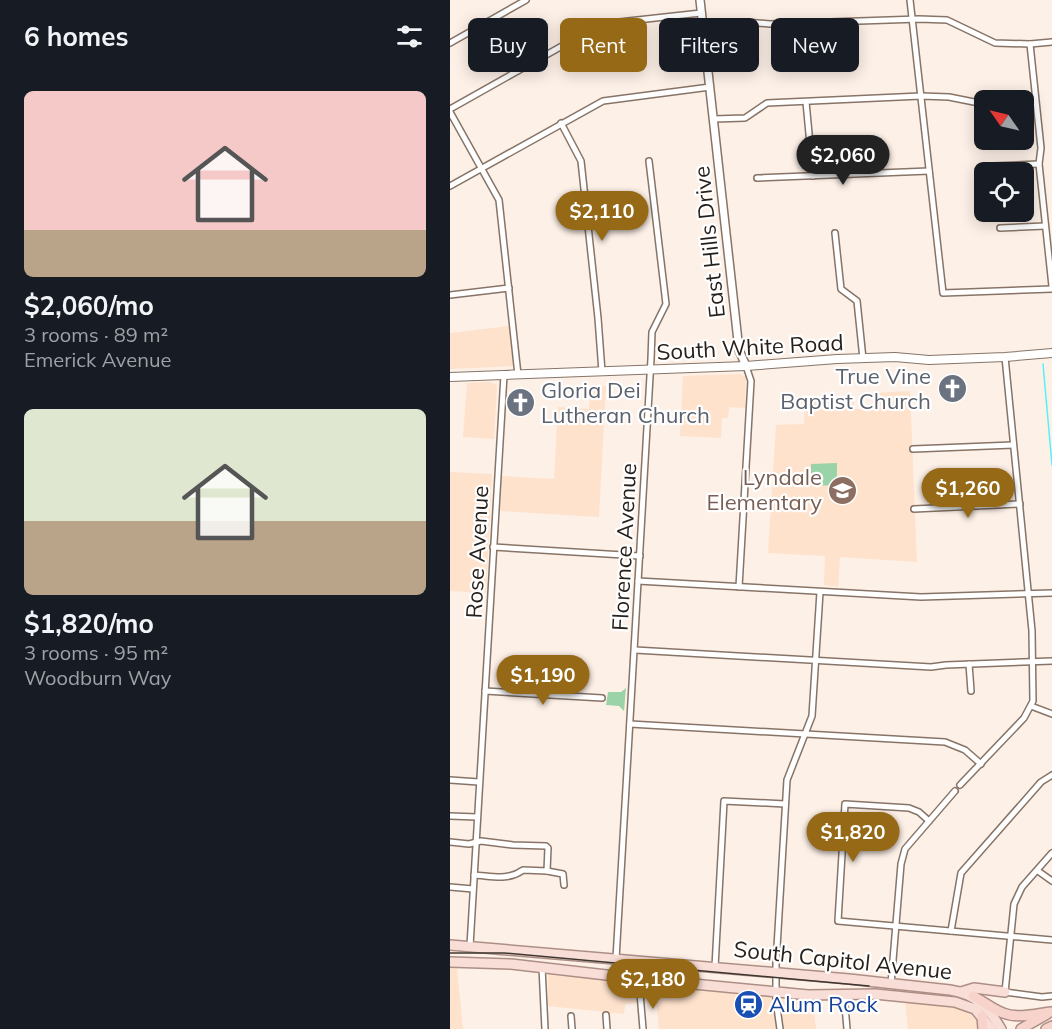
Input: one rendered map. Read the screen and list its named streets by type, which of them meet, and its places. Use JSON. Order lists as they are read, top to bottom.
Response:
{
  "streets": {
    "main road": ["South White Road", "South Capitol Avenue"],
    "street": ["East Hills Drive", "Florence Avenue", "Rose Avenue"]
  },
  "crossings": [
    ["East Hills Drive", "South White Road"],
    ["South White Road", "Florence Avenue"],
    ["South White Road", "Rose Avenue"],
    ["Florence Avenue", "South Capitol Avenue"],
    ["Rose Avenue", "South Capitol Avenue"]
  ],
  "places": {
    "church": ["True Vine Baptist Church", "Gloria Dei Lutheran Church"],
    "school or university": ["Lyndale Elementary"],
    "station": ["Alum Rock"]
  },
  "north": "top left",
  "page": {
    "heading": "6 homes",
    "chip": [
      "Buy",
      "Rent",
      "Filters",
      "New"
    ],
    "list": [
      {
        "name": "$2,060/mo",
        "note": "3 rooms · 89 m² · Emerick Avenue"
      },
      {
        "name": "$1,820/mo",
        "note": "3 rooms · 95 m² · Woodburn Way"
      }
    ],
    "price": [
      "$2,060",
      "$2,110",
      "$1,260",
      "$1,190",
      "$1,820",
      "$2,180"
    ]
  }
}
